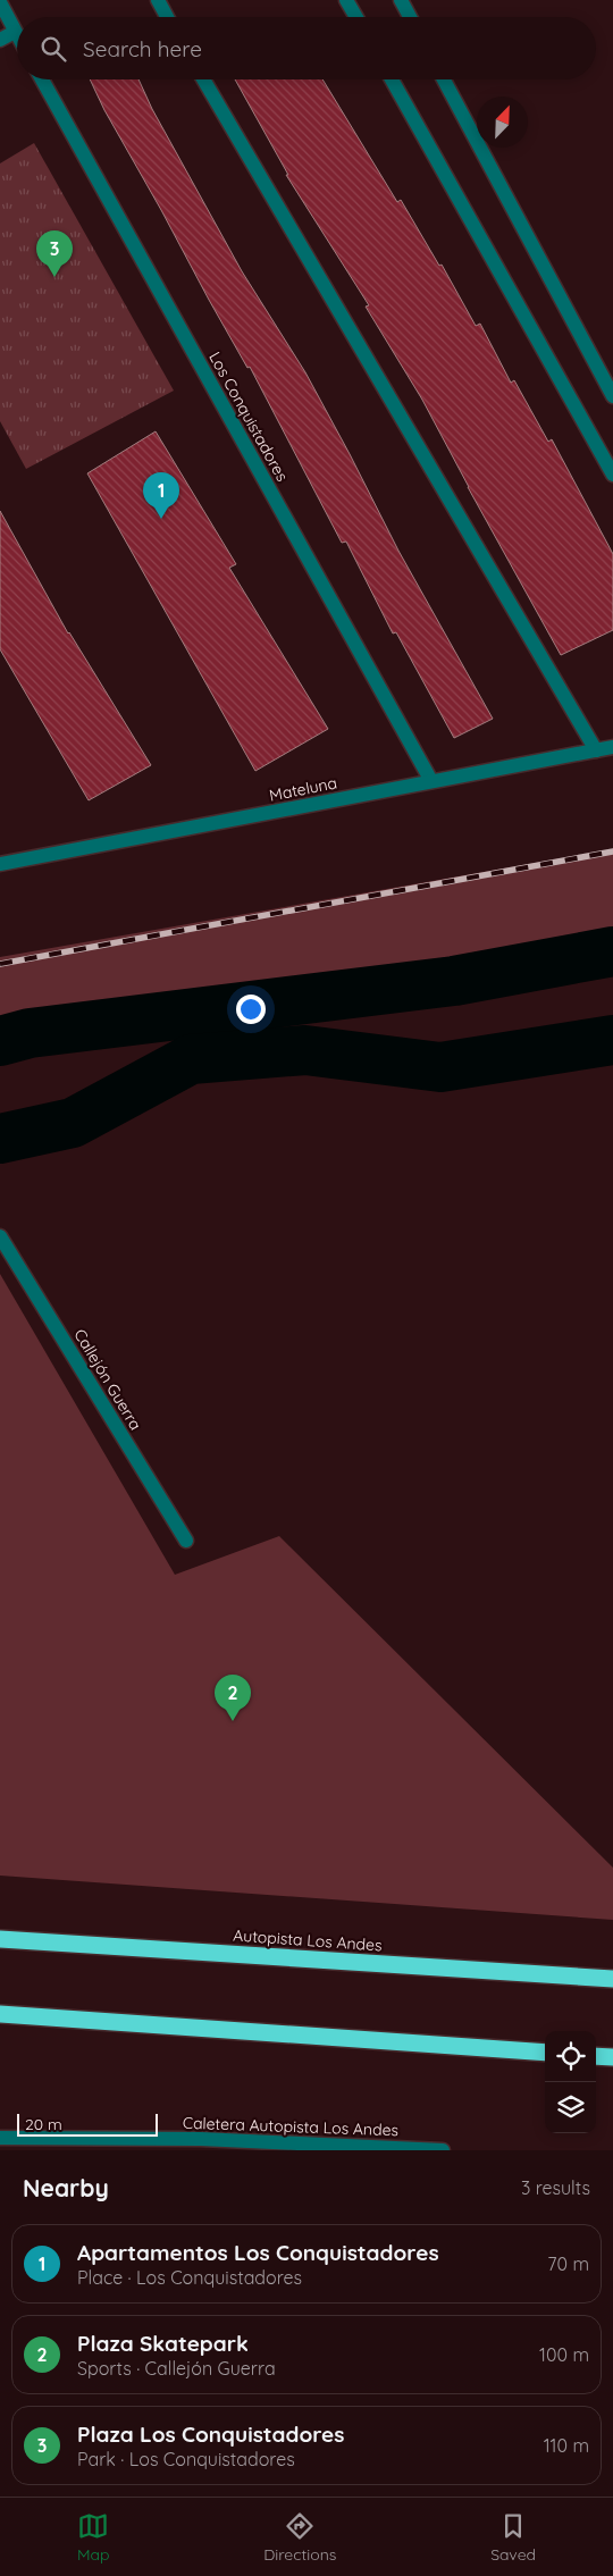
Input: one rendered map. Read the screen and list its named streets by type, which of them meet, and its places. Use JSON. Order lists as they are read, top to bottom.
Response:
{
  "streets": {
    "highway": ["Autopista Los Andes"],
    "street": [
      "Los Conquistadores",
      "Mateluna",
      "Callejón Guerra",
      "Caletera Autopista Los Andes"
    ]
  },
  "crossings": [
    ["Los Conquistadores", "Mateluna"]
  ],
  "scale_bar": "20 m",
  "north": "top right",
  "page": {
    "search": "Search here",
    "pins": ["3", "1", "2"],
    "scale": "20 m",
    "heading": ["Nearby", "3 results"],
    "list": [
      {
        "mark": "1",
        "name": "Apartamentos Los Conquistadores",
        "note": "Place · Los Conquistadores",
        "value": "70 m"
      },
      {
        "mark": "2",
        "name": "Plaza Skatepark",
        "note": "Sports · Callejón Guerra",
        "value": "100 m"
      },
      {
        "mark": "3",
        "name": "Plaza Los Conquistadores",
        "note": "Park · Los Conquistadores",
        "value": "110 m"
      }
    ],
    "nav": ["Map", "Directions", "Saved"]
  }
}
